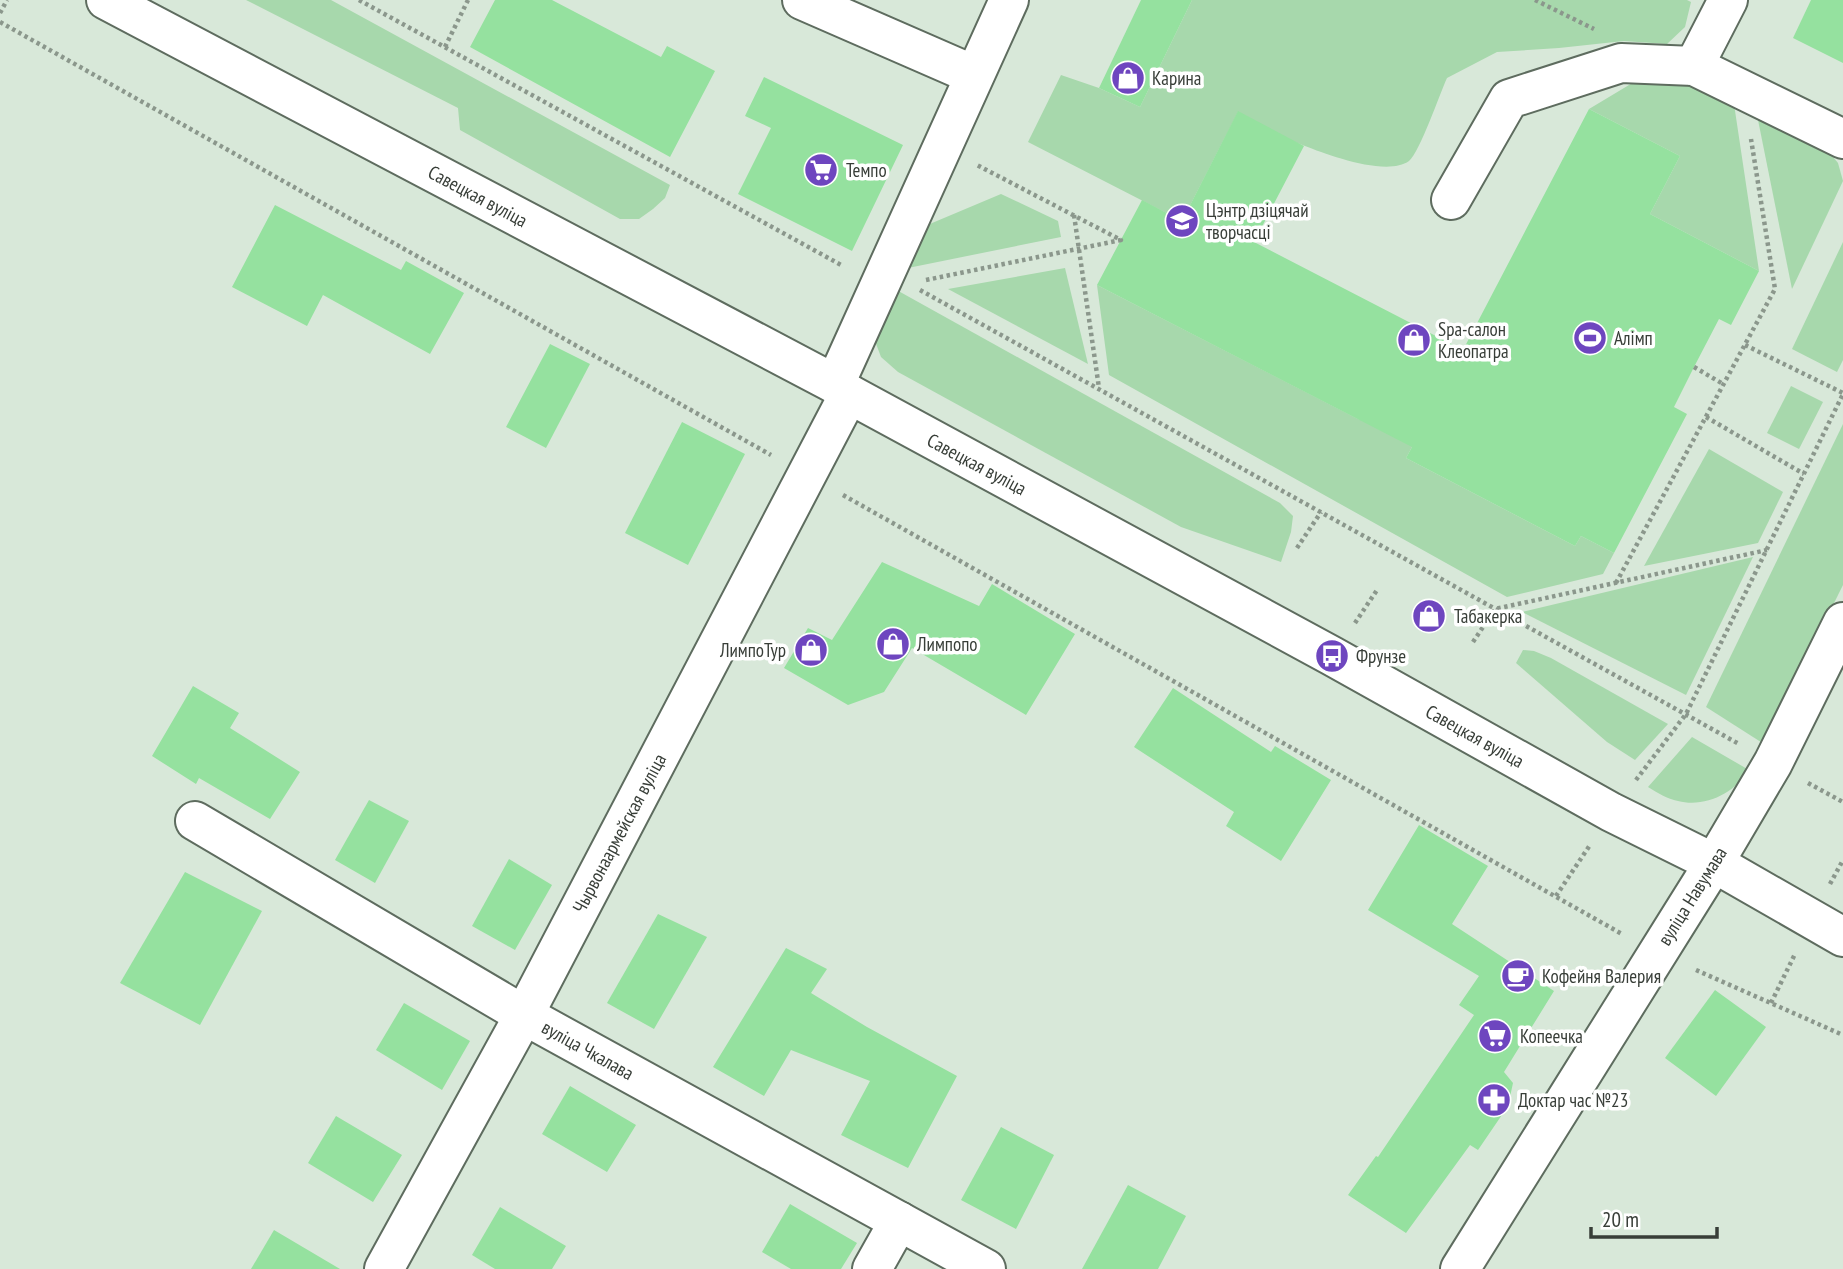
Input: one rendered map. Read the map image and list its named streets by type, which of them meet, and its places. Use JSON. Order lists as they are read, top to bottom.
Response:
{
  "streets": {
    "street": [
      "Савецкая вуліца",
      "Чырвонаармейская вуліца",
      "вуліца Навумава",
      "вуліца Чкалава"
    ]
  },
  "crossings": [
    ["Савецкая вуліца", "Чырвонаармейская вуліца"],
    ["Савецкая вуліца", "вуліца Навумава"],
    ["Чырвонаармейская вуліца", "вуліца Чкалава"]
  ],
  "places": {
    "shop": [
      "Карина",
      "Spa-салон Клеопатра",
      "Табакерка",
      "Лимпопо",
      "ЛимпоТур"
    ],
    "supermarket": ["Темпо", "Копеечка"],
    "school or university": ["Цэнтр дзіцячай творчасці"],
    "sports": ["Алімп"],
    "bus stop": ["Фрунзе"],
    "cafe": ["Кофейня Валерия"],
    "pharmacy": ["Доктар час №23"]
  },
  "scale_bar": "20 m"
}
